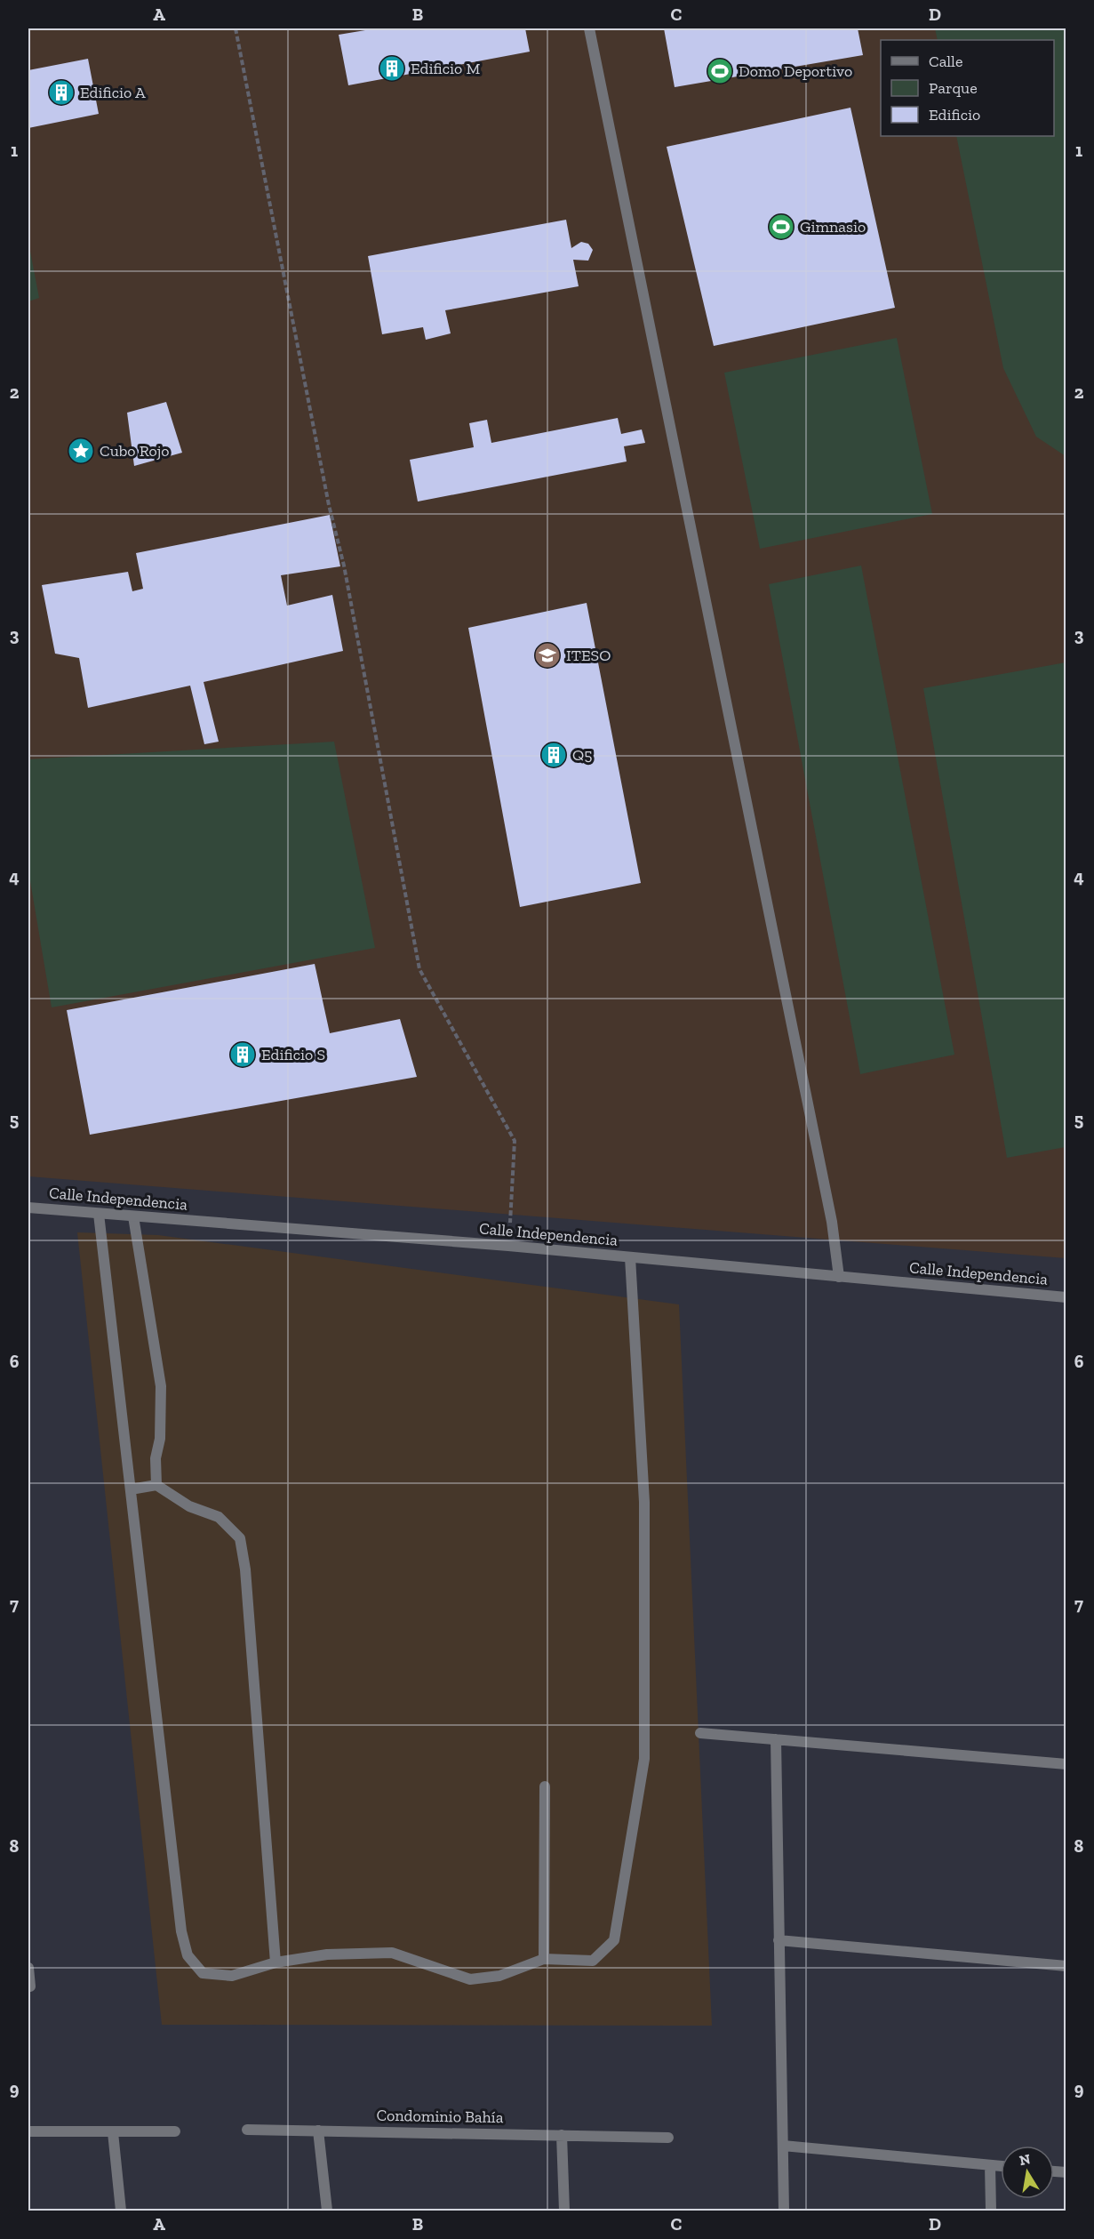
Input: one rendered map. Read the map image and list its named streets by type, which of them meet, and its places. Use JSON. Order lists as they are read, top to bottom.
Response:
{
  "streets": {
    "street": ["Calle Independencia", "Condominio Bahía"]
  },
  "places": {
    "building": [
      "Edificio M",
      "Edificio A",
      "Q5",
      "Edificio S"
    ],
    "sports": ["Domo Deportivo", "Gimnasio"],
    "place": ["Cubo Rojo"],
    "school or university": ["ITESO"]
  },
  "legend": ["Calle", "Parque", "Edificio"],
  "north": "top",
  "grid": {
    "columns": [
      "A",
      "B",
      "C",
      "D"
    ],
    "rows": [
      "1",
      "2",
      "3",
      "4",
      "5",
      "6",
      "7",
      "8",
      "9"
    ]
  }
}
